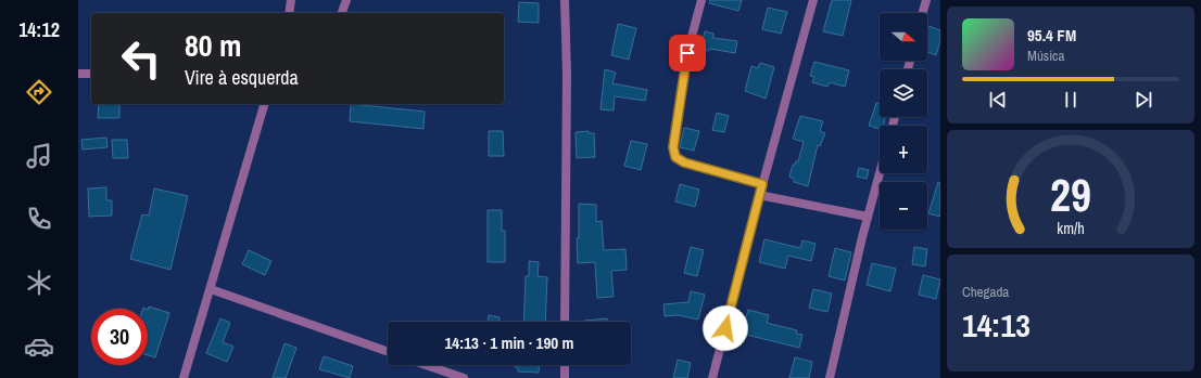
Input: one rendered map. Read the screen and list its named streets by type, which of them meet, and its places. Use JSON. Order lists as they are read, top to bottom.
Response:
{
  "north": "right",
  "page": {
    "tabs": "14:12",
    "map_buttons": ["+", "−"],
    "turn": ["80 m", "Vire à esquerda"],
    "song": ["95.4 FM", "Música"],
    "tile": ["Chegada", "14:13"],
    "limit": "30",
    "trip": "14:13 · 1 min · 190 m",
    "gauge": ["29", "km/h"]
  }
}
